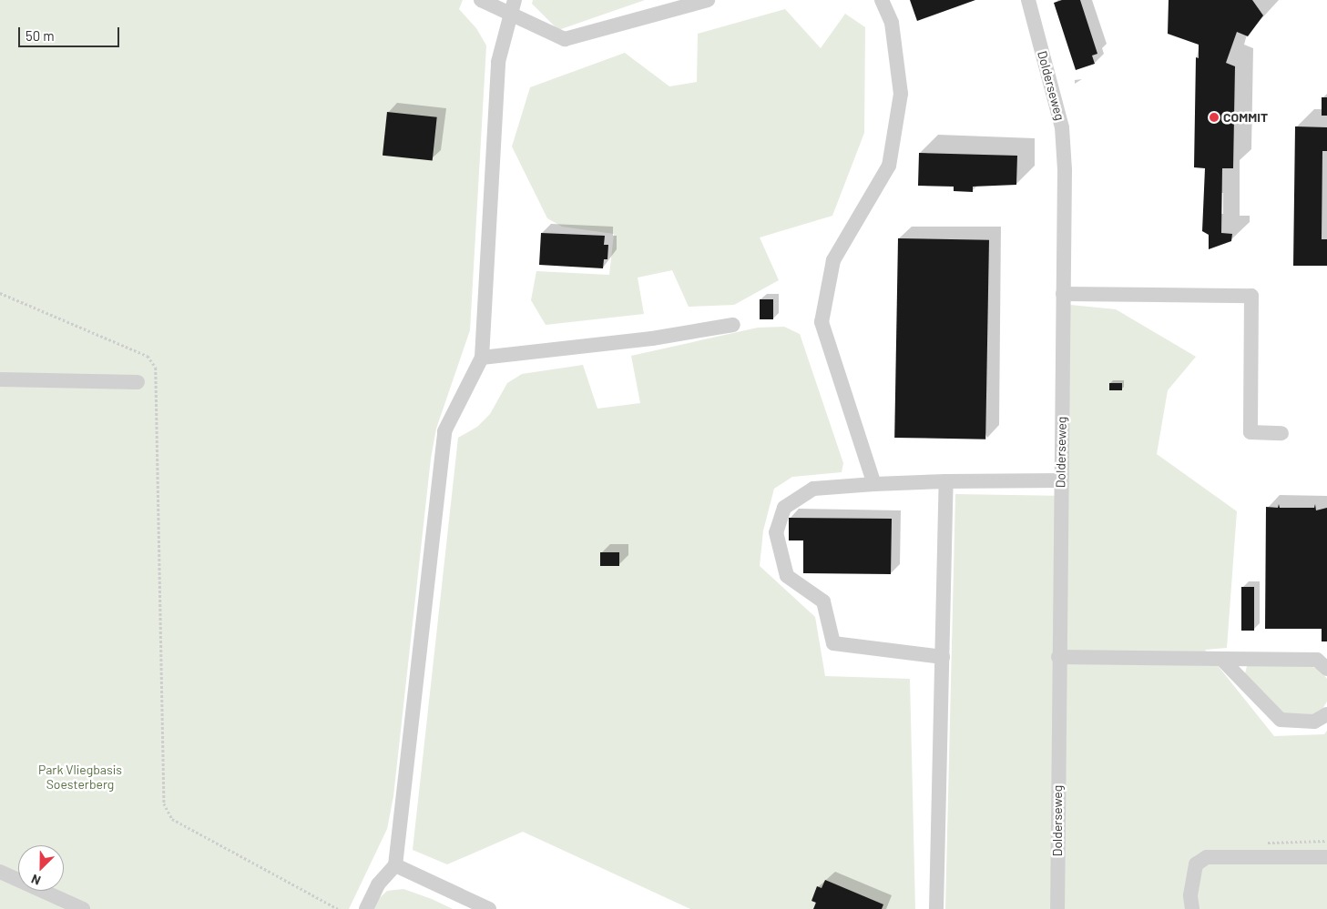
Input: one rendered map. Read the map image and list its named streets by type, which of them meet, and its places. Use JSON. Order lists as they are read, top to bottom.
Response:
{
  "streets": {
    "lane": ["Dolderseweg"]
  },
  "parks": ["Park Vliegbasis Soesterberg"],
  "places": ["COMMIT"],
  "scale_bar": "50 m",
  "north": "bottom left"
}
